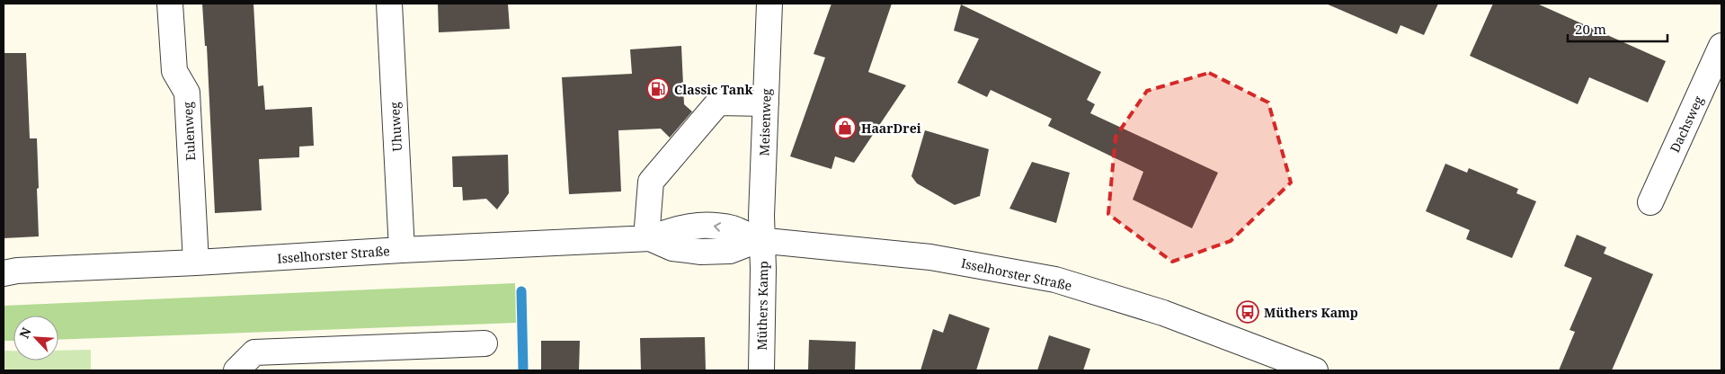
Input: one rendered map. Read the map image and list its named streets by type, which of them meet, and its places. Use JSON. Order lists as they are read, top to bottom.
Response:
{
  "streets": {
    "street": [
      "Meisenweg",
      "Dachsweg",
      "Uhuweg",
      "Eulenweg",
      "Isselhorster Straße",
      "Müthers Kamp"
    ]
  },
  "crossings": [
    ["Meisenweg", "Isselhorster Straße"],
    ["Meisenweg", "Müthers Kamp"],
    ["Uhuweg", "Isselhorster Straße"],
    ["Eulenweg", "Isselhorster Straße"],
    ["Isselhorster Straße", "Müthers Kamp"]
  ],
  "places": {
    "fuel station": ["Classic Tank"],
    "shop": ["HaarDrei"],
    "bus stop": ["Müthers Kamp"]
  },
  "scale_bar": "20 m",
  "north": "top left"
}
